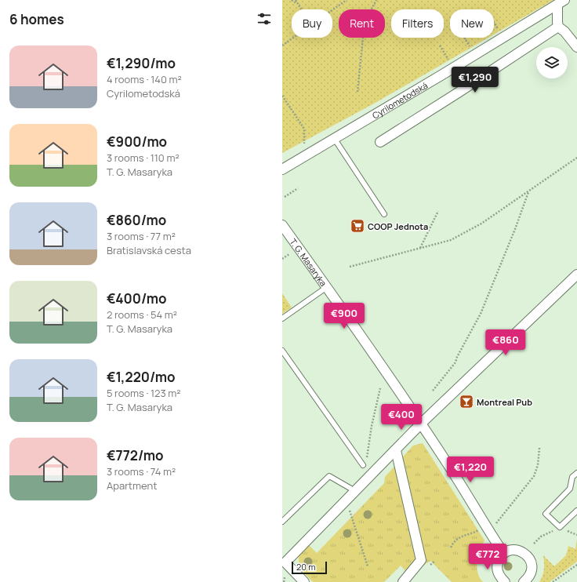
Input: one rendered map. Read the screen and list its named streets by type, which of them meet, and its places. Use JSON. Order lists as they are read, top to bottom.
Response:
{
  "streets": {
    "street": ["Cyrilometodská", "T. G. Masaryka"]
  },
  "places": {
    "supermarket": ["COOP Jednota"],
    "bar": ["Montreal Pub"]
  },
  "scale_bar": "20 m",
  "page": {
    "heading": "6 homes",
    "chip": [
      "Buy",
      "Rent",
      "Filters",
      "New"
    ],
    "list": [
      {
        "name": "€1,290/mo",
        "note": "4 rooms · 140 m² · Cyrilometodská"
      },
      {
        "name": "€900/mo",
        "note": "3 rooms · 110 m² · T. G. Masaryka"
      },
      {
        "name": "€860/mo",
        "note": "3 rooms · 77 m² · Bratislavská cesta"
      },
      {
        "name": "€400/mo",
        "note": "2 rooms · 54 m² · T. G. Masaryka"
      },
      {
        "name": "€1,220/mo",
        "note": "5 rooms · 123 m² · T. G. Masaryka"
      },
      {
        "name": "€772/mo",
        "note": "3 rooms · 74 m² · Apartment"
      }
    ],
    "price": [
      "€1,290",
      "€900",
      "€860",
      "€400",
      "€1,220",
      "€772"
    ],
    "scale": "20 m"
  }
}
